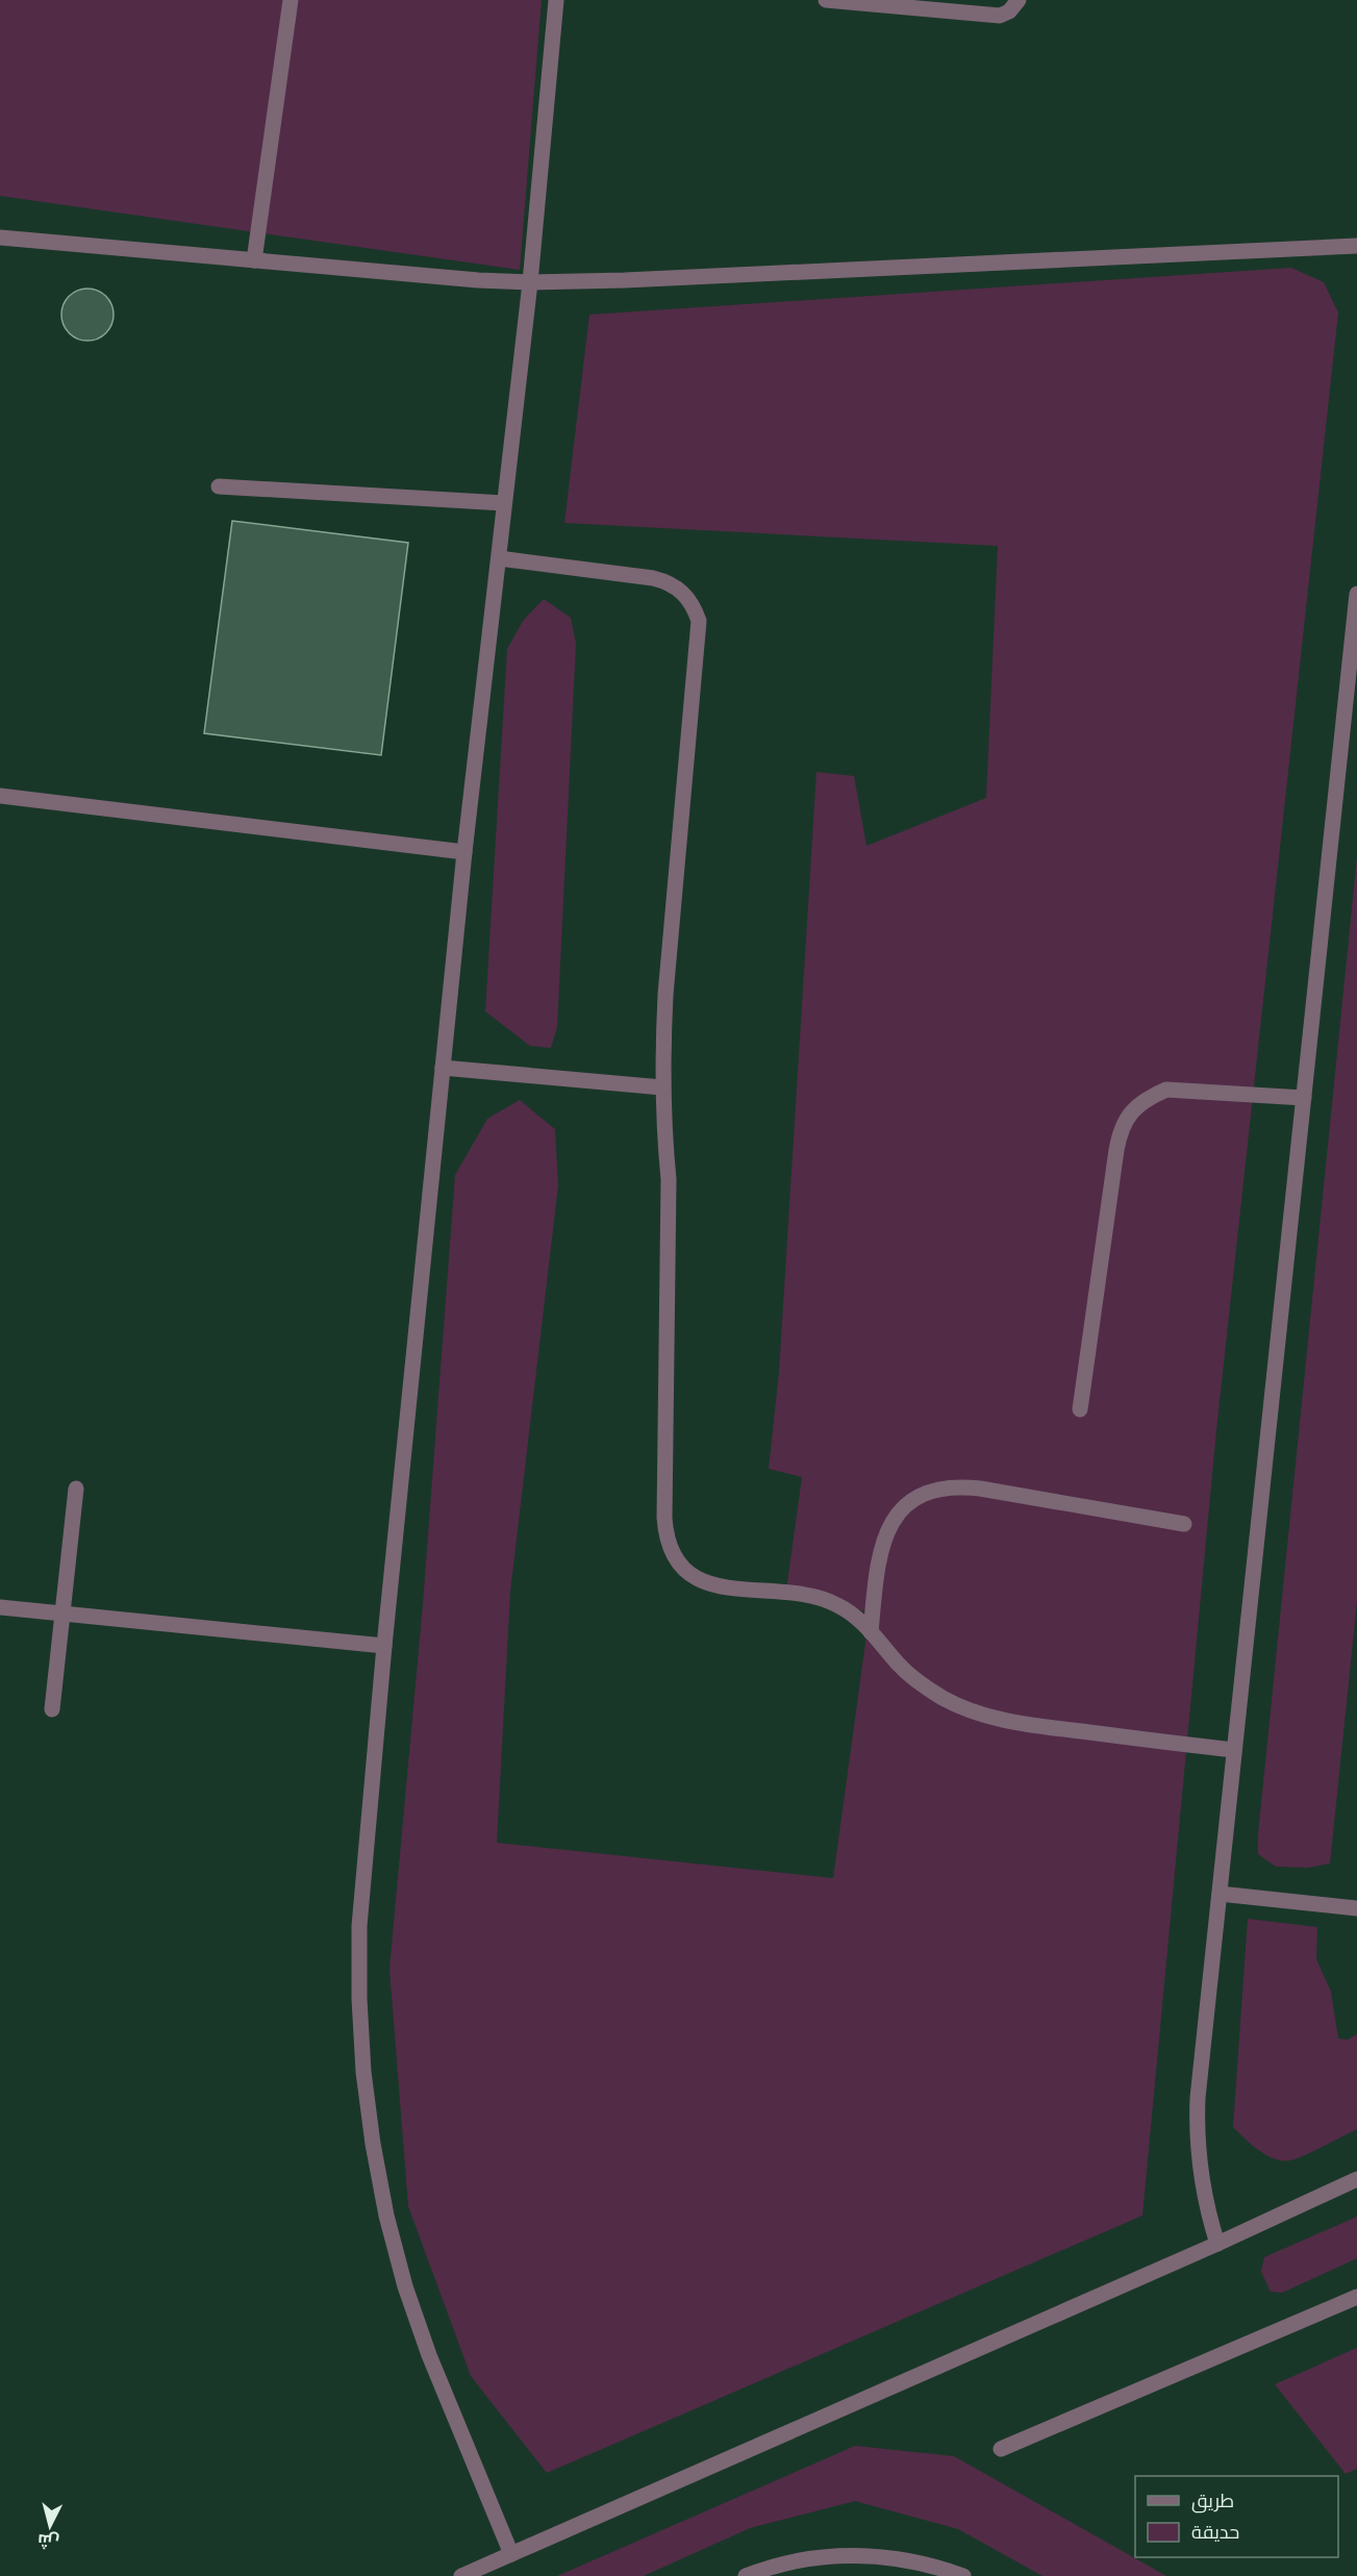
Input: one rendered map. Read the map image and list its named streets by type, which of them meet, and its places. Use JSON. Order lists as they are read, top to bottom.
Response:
{
  "legend": ["طريق", "حديقة"],
  "north": "bottom"
}
